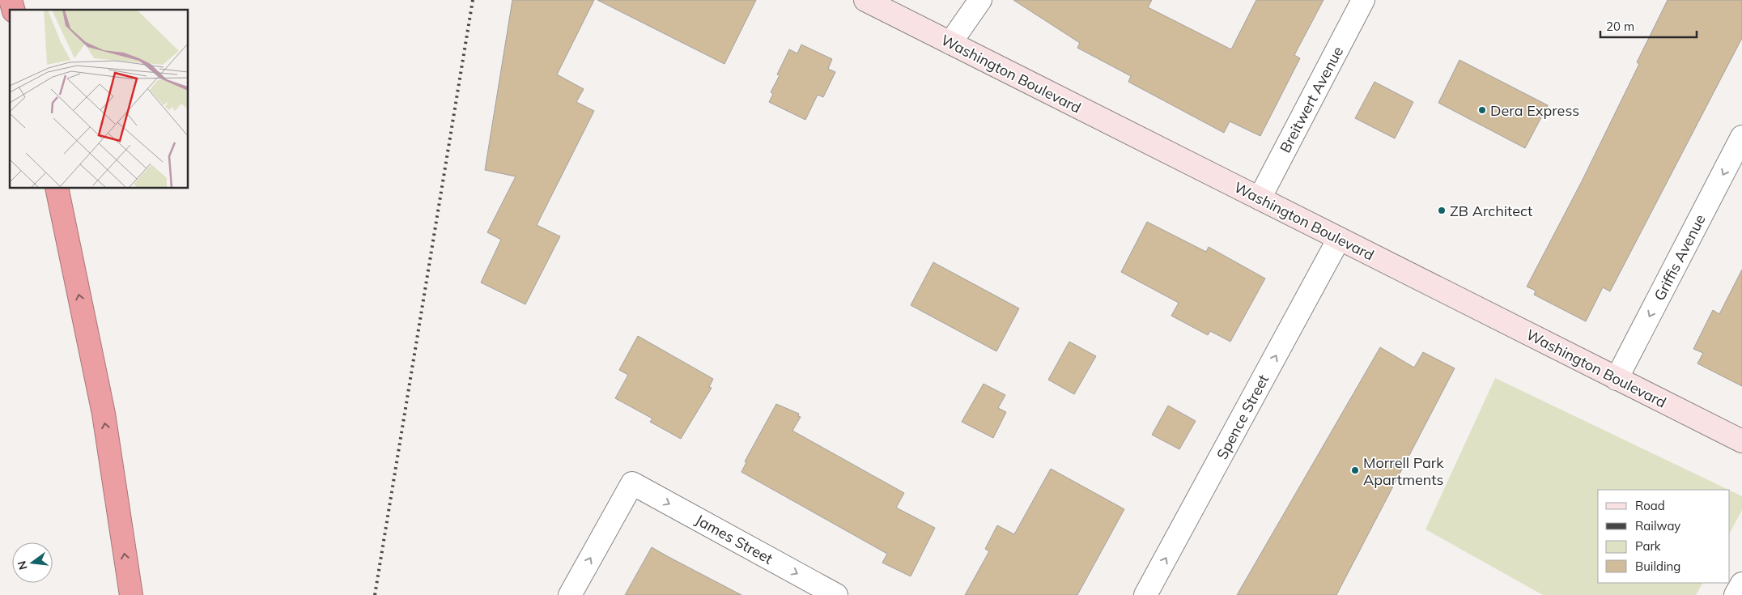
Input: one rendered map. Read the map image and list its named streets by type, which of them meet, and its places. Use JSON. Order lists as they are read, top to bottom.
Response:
{
  "streets": {
    "main road": ["Washington Boulevard"],
    "street": [
      "Breitwert Avenue",
      "Griffis Avenue",
      "Spence Street",
      "James Street"
    ]
  },
  "crossings": [
    ["Washington Boulevard", "Breitwert Avenue"],
    ["Washington Boulevard", "Griffis Avenue"],
    ["Washington Boulevard", "Spence Street"]
  ],
  "one_way": ["Griffis Avenue", "Spence Street"],
  "places": ["Dera Express", "ZB Architect", "Morrell Park Apartments"],
  "legend": [
    "Road",
    "Railway",
    "Park",
    "Building"
  ],
  "scale_bar": "20 m",
  "north": "left"
}
